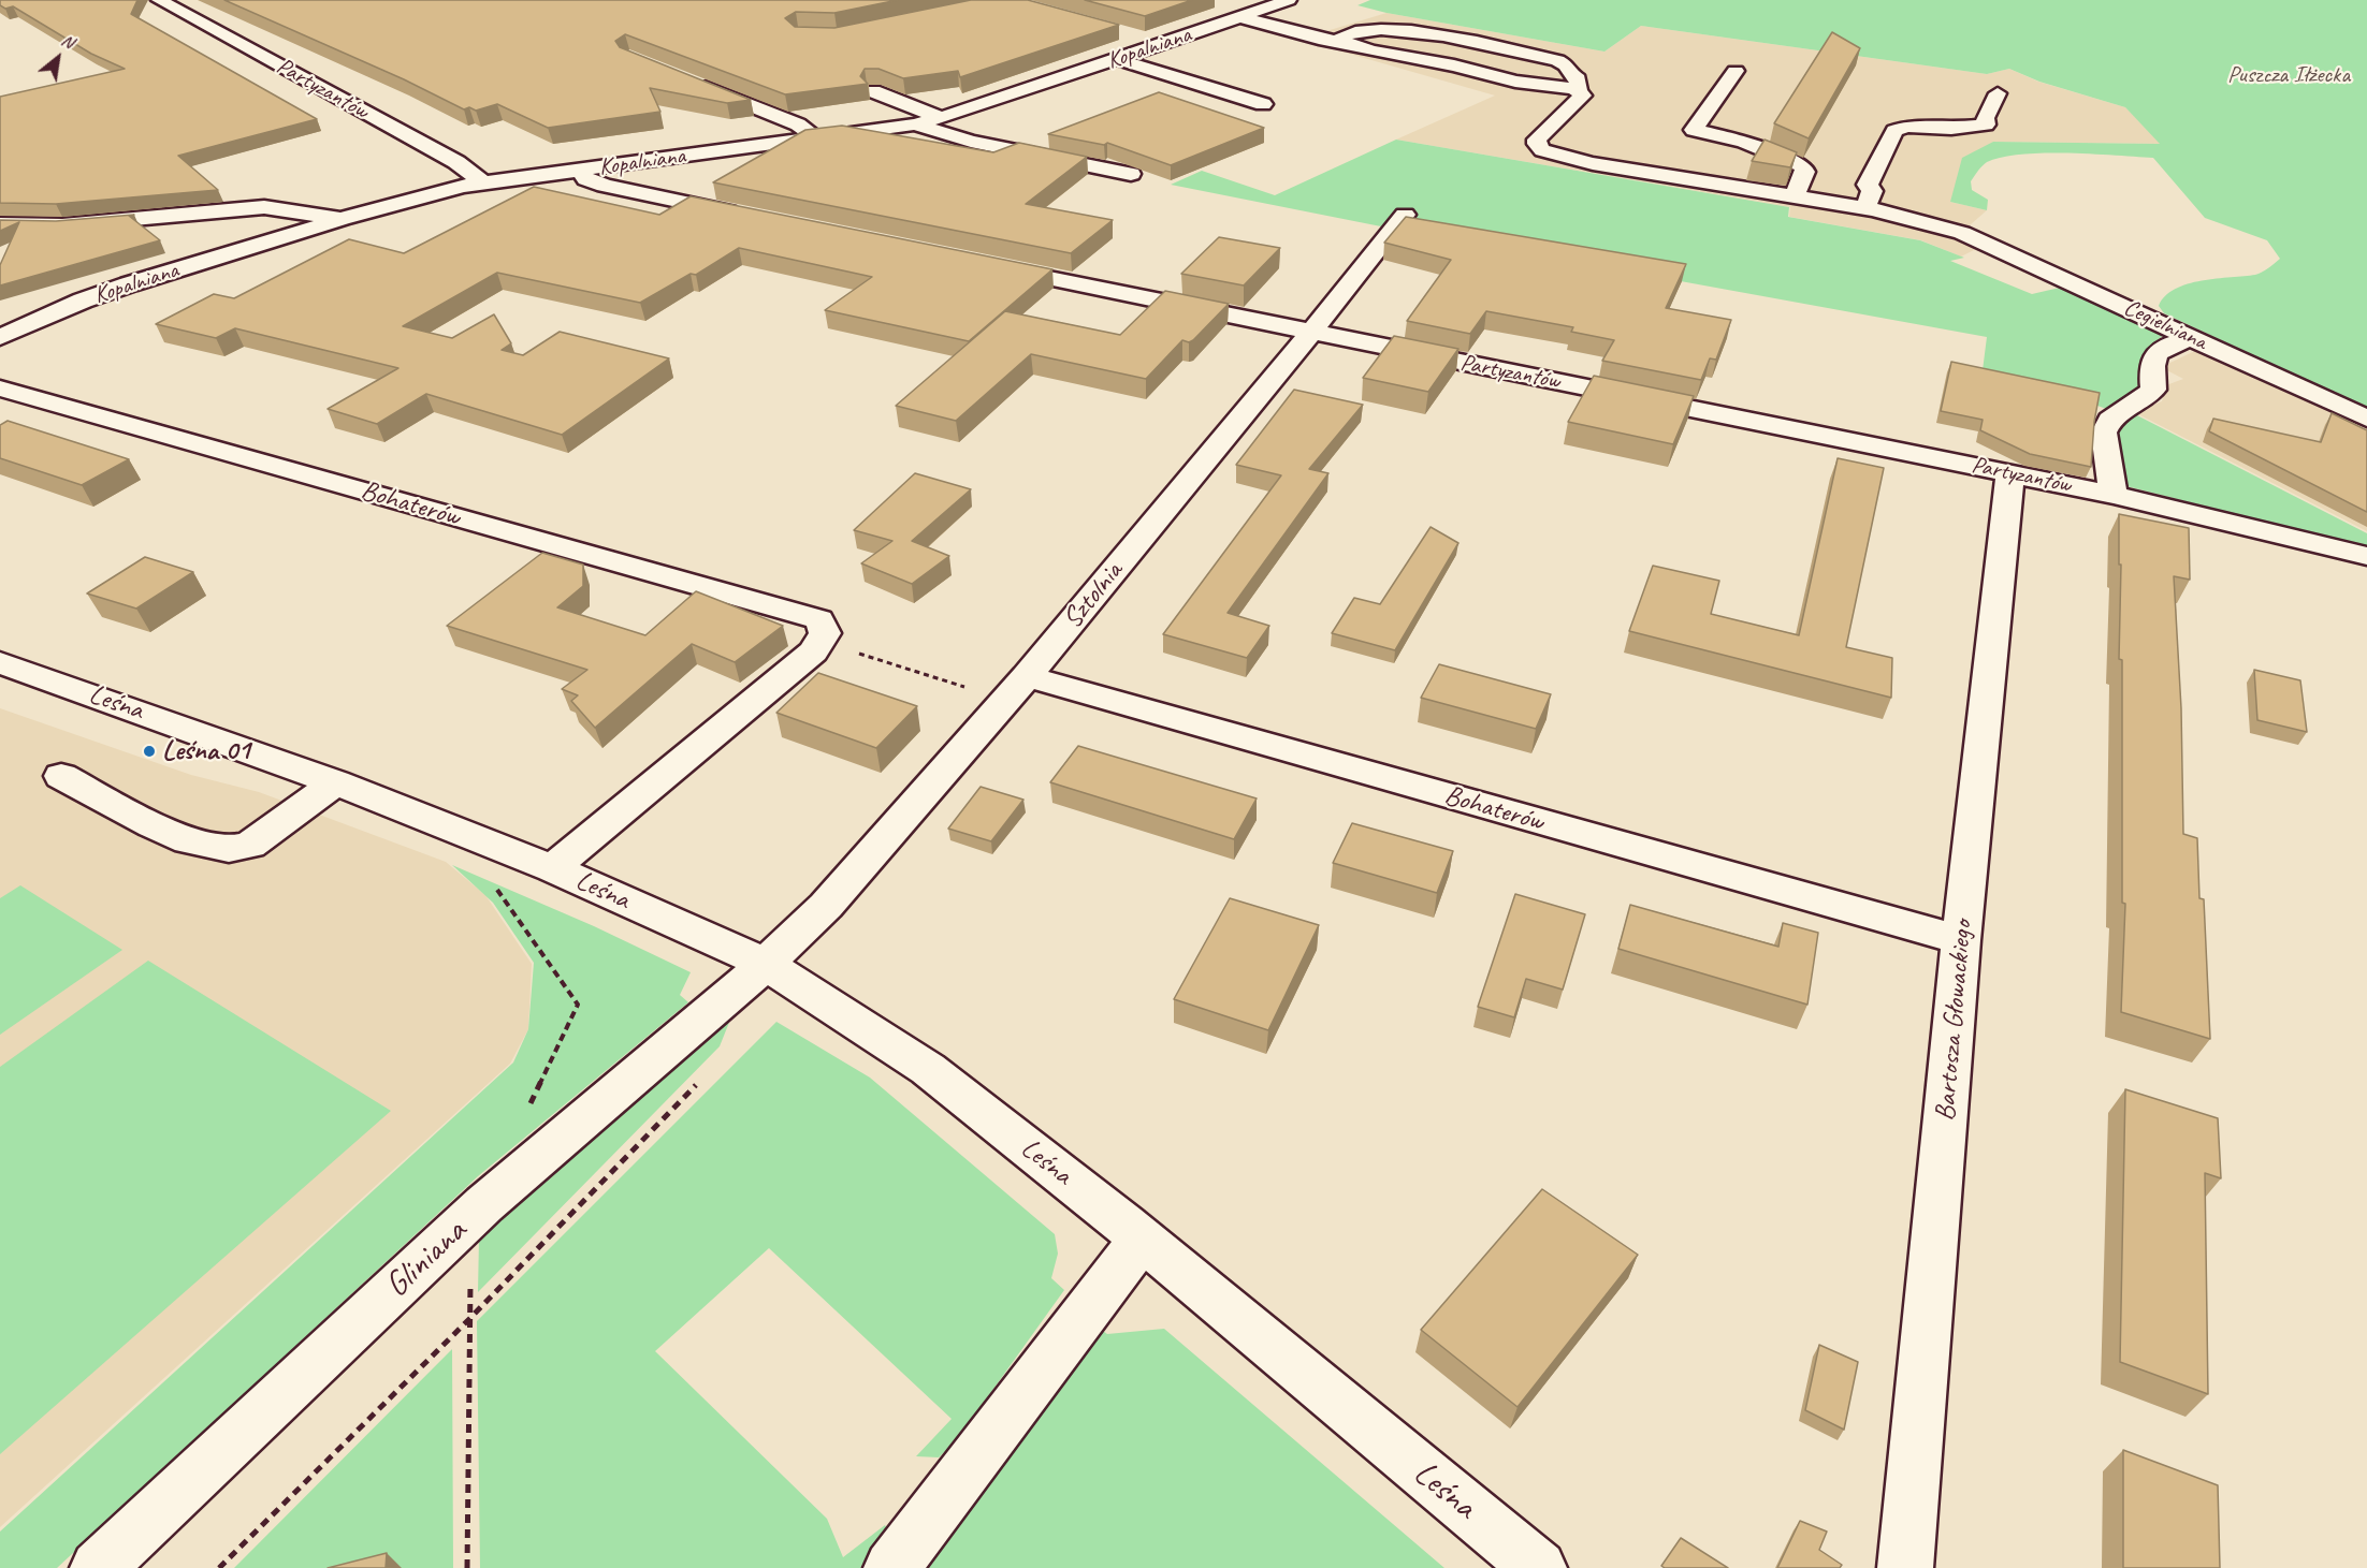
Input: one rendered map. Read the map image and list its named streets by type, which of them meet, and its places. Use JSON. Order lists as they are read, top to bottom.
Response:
{
  "streets": {
    "street": [
      "Kopalniana",
      "Partyzantów",
      "Cegielniana",
      "Bohaterów",
      "Sztolnia",
      "Leśna",
      "Bartosza Głowackiego",
      "Gliniana"
    ]
  },
  "crossings": [
    ["Kopalniana", "Partyzantów"],
    ["Partyzantów", "Sztolnia"],
    ["Partyzantów", "Bartosza Głowackiego"],
    ["Bohaterów", "Sztolnia"],
    ["Bohaterów", "Bartosza Głowackiego"],
    ["Sztolnia", "Leśna"],
    ["Sztolnia", "Gliniana"],
    ["Leśna", "Gliniana"]
  ],
  "parks": ["Puszcza Iłżecka"],
  "places": ["Leśna 01"],
  "north": "top right"
}
